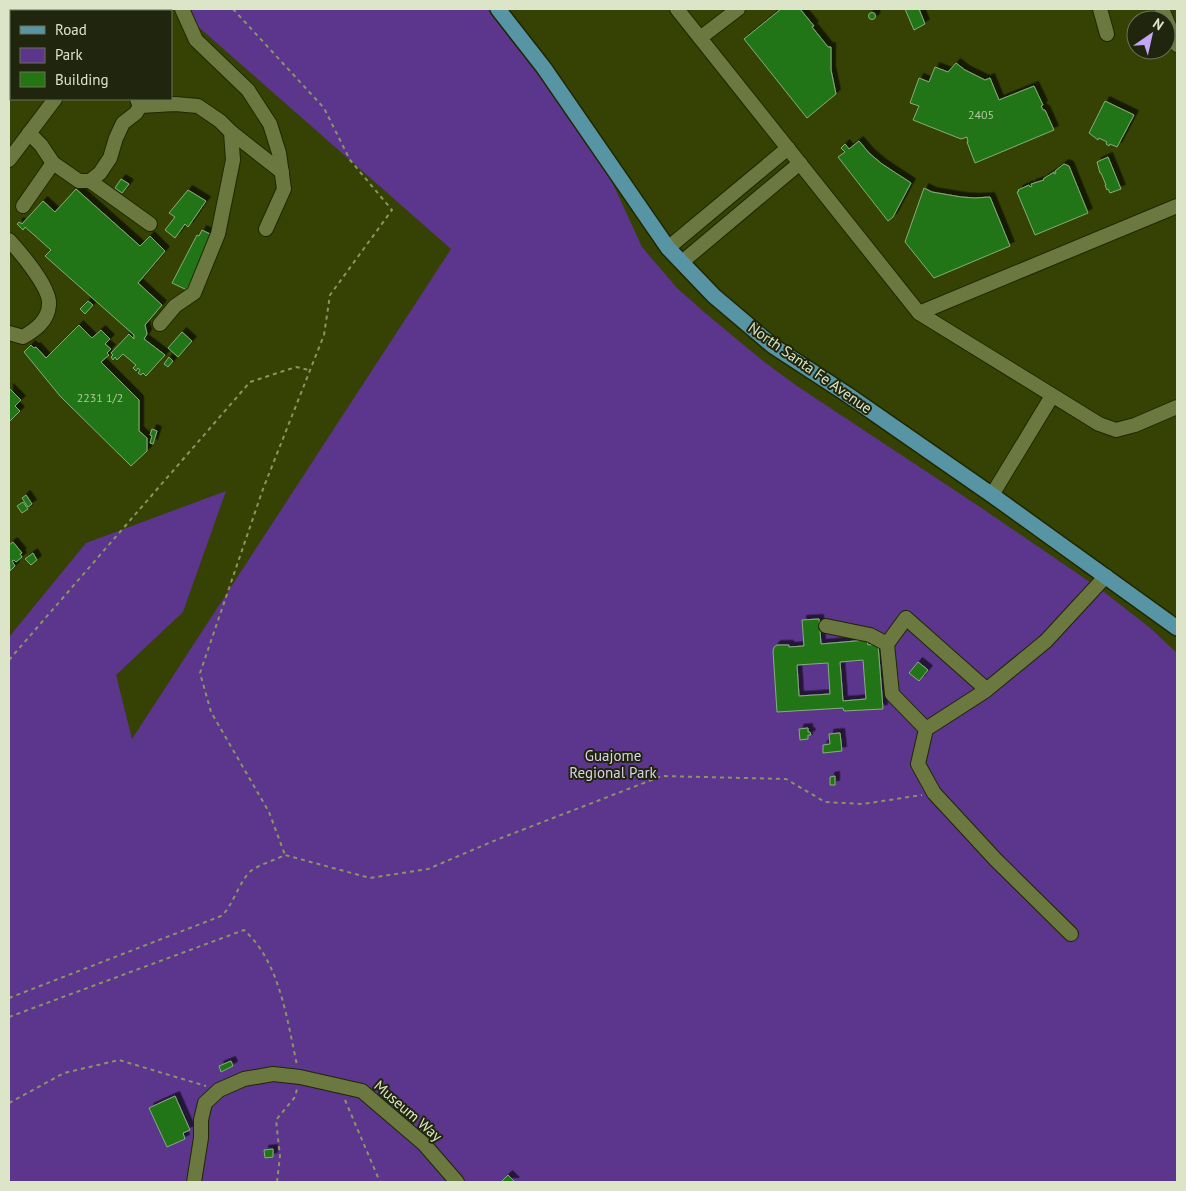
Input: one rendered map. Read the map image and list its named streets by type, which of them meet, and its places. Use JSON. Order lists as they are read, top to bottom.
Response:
{
  "streets": {
    "main road": ["North Santa Fe Avenue"],
    "street": ["Museum Way"]
  },
  "parks": ["Guajome Regional Park"],
  "house_numbers": ["2405", "2231 1/2"],
  "legend": ["Road", "Park", "Building"],
  "north": "top right"
}
